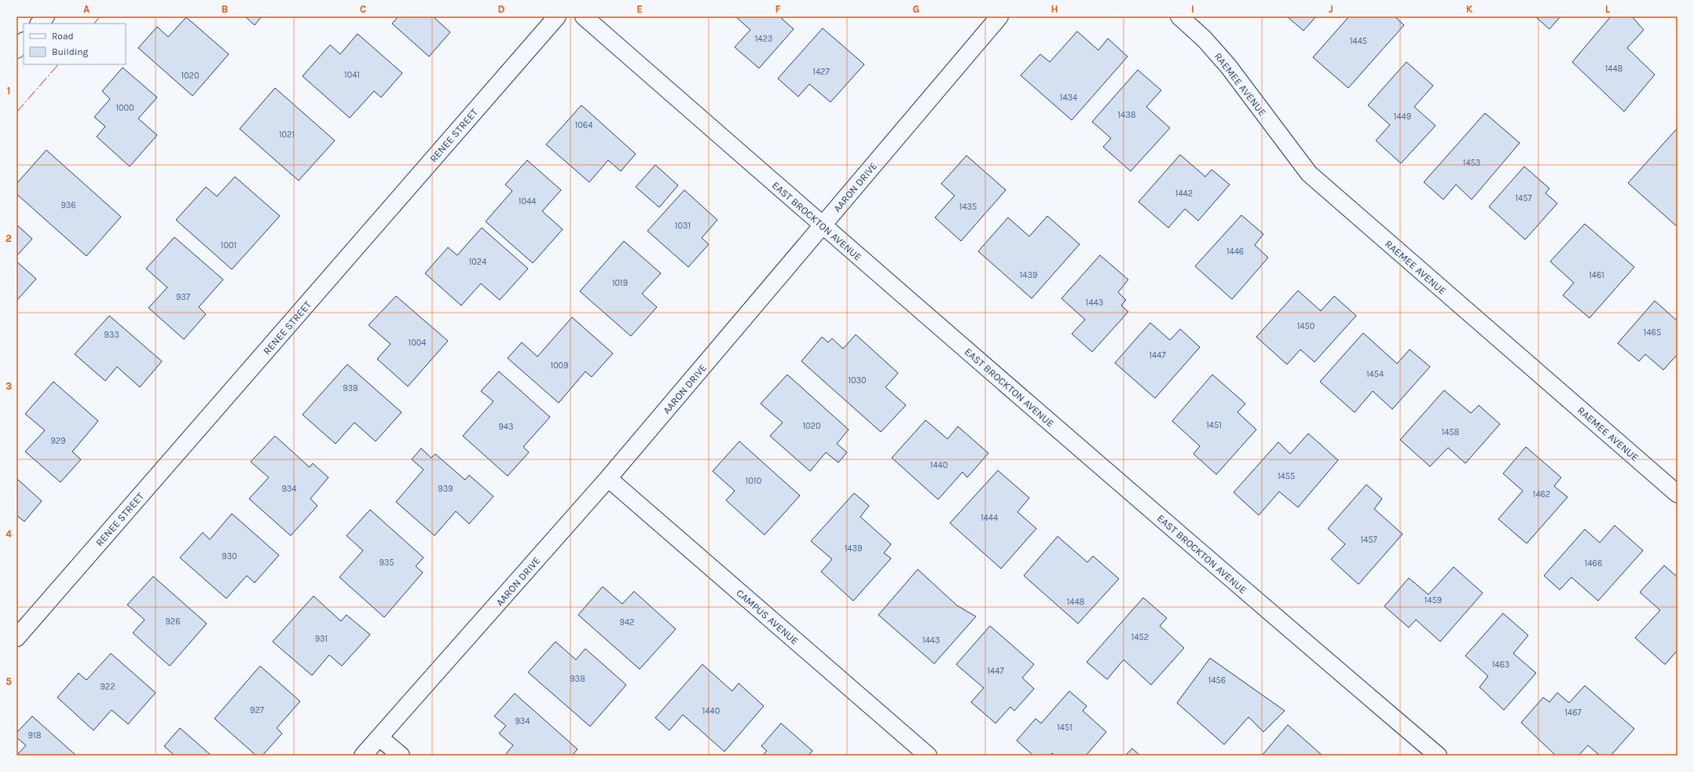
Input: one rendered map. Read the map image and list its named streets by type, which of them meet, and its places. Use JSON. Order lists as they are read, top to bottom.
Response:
{
  "streets": {
    "street": [
      "RAEMEE AVENUE",
      "RENEE STREET",
      "AARON DRIVE",
      "EAST BROCKTON AVENUE",
      "CAMPUS AVENUE"
    ]
  },
  "crossings": [
    ["AARON DRIVE", "EAST BROCKTON AVENUE"],
    ["AARON DRIVE", "CAMPUS AVENUE"]
  ],
  "house_numbers": [
    "1423",
    "1445",
    "1448",
    "1427",
    "1041",
    "1020",
    "1434",
    "1000",
    "1438",
    "1449",
    "1064",
    "1021",
    "1453",
    "1442",
    "1457",
    "1044",
    "936",
    "1435",
    "1031",
    "1001",
    "1446",
    "1024",
    "1439",
    "1461",
    "1019",
    "937",
    "1443",
    "1450",
    "1465",
    "933",
    "1004",
    "1447",
    "1009",
    "1454",
    "1030",
    "938",
    "1451",
    "1020",
    "943",
    "1458",
    "929",
    "1440",
    "1455",
    "1010",
    "934",
    "939",
    "1462",
    "1444",
    "1457",
    "1439",
    "930",
    "935",
    "1466",
    "1459",
    "1448",
    "926",
    "942",
    "1452",
    "931",
    "1443",
    "1463",
    "1447",
    "938",
    "1456",
    "922",
    "927",
    "1440",
    "1467",
    "934",
    "1451",
    "918"
  ],
  "legend": ["Road", "Building"],
  "grid": {
    "columns": [
      "A",
      "B",
      "C",
      "D",
      "E",
      "F",
      "G",
      "H",
      "I",
      "J",
      "K",
      "L"
    ],
    "rows": [
      "1",
      "2",
      "3",
      "4",
      "5"
    ]
  }
}
